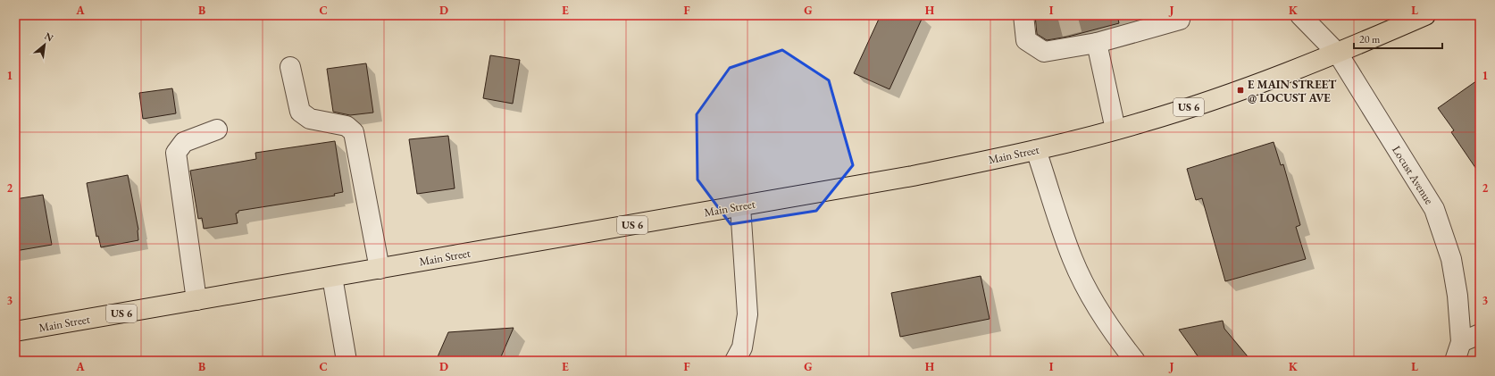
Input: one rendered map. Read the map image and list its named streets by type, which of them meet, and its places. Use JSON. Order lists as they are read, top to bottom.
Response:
{
  "streets": {
    "main road": ["US 6", "Main Street"],
    "street": ["Locust Avenue"]
  },
  "crossings": [
    ["Main Street", "Locust Avenue"]
  ],
  "places": {
    "transit": ["E MAIN STREET @ LOCUST AVE"]
  },
  "scale_bar": "20 m",
  "north": "top right",
  "grid": {
    "columns": [
      "A",
      "B",
      "C",
      "D",
      "E",
      "F",
      "G",
      "H",
      "I",
      "J",
      "K",
      "L"
    ],
    "rows": ["1", "2", "3"]
  }
}
